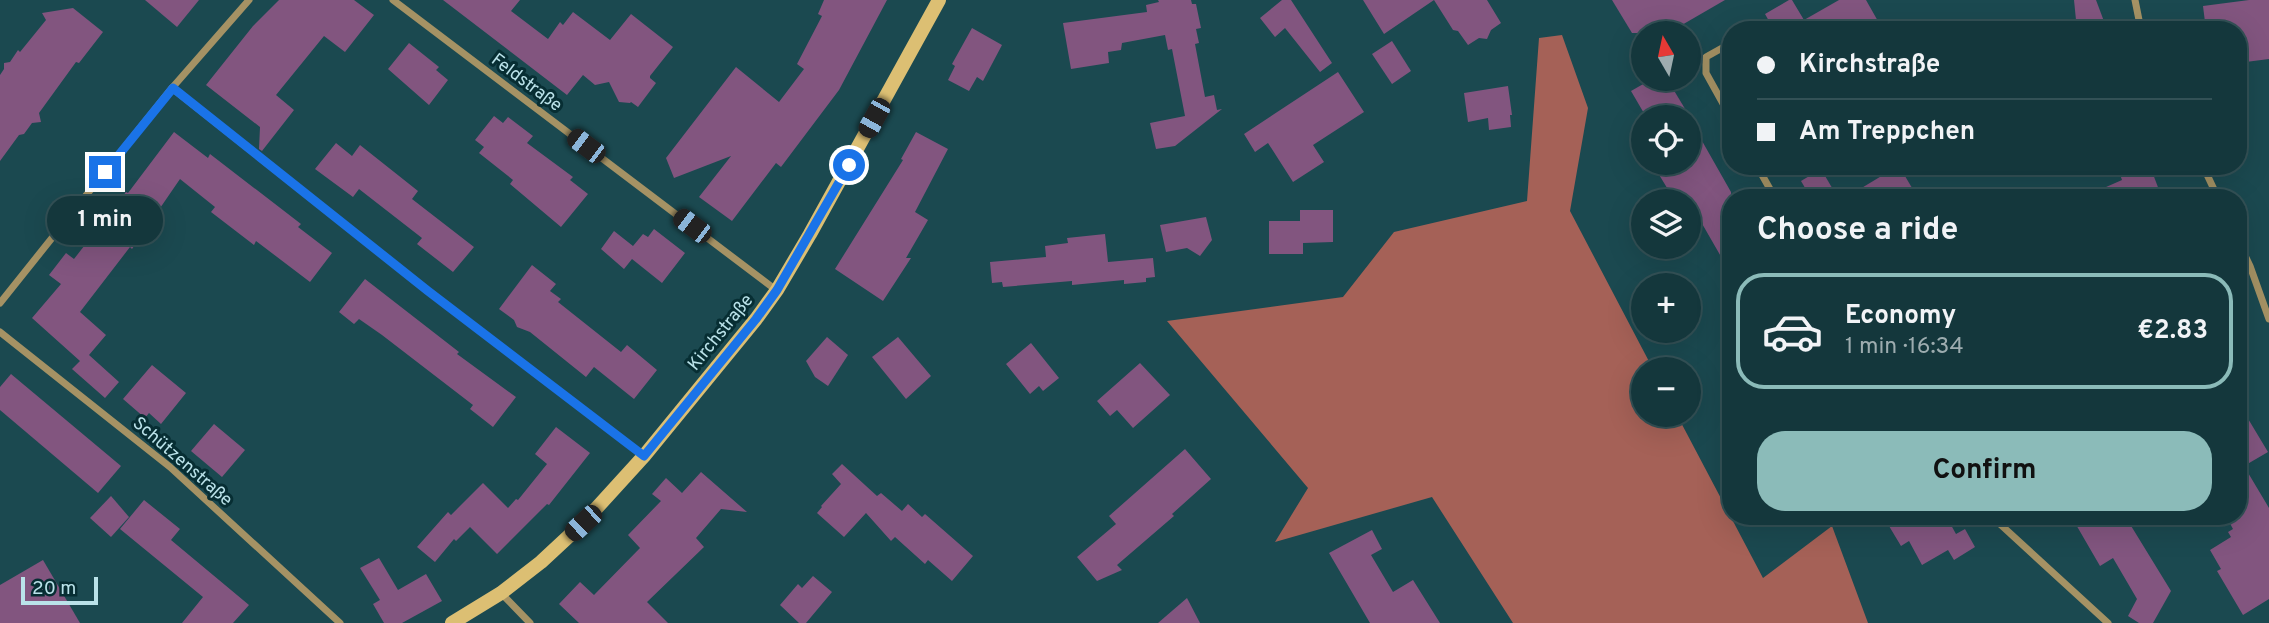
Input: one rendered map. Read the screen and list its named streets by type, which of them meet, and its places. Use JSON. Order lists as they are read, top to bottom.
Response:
{
  "streets": {
    "street": ["Feldstraße", "Kirchstraße", "Schützenstraße"]
  },
  "crossings": [
    ["Feldstraße", "Kirchstraße"]
  ],
  "scale_bar": "20 m",
  "north": "top",
  "page": {
    "map_buttons": ["+", "−"],
    "banner": ["Kirchstraße", "Am Treppchen"],
    "heading": "Choose a ride",
    "bubble": "1 min",
    "list": [
      {
        "name": "Economy",
        "note": "1 min · 16:34",
        "value": "€2.83"
      }
    ],
    "buttons": "Confirm",
    "scale": "20 m"
  }
}
